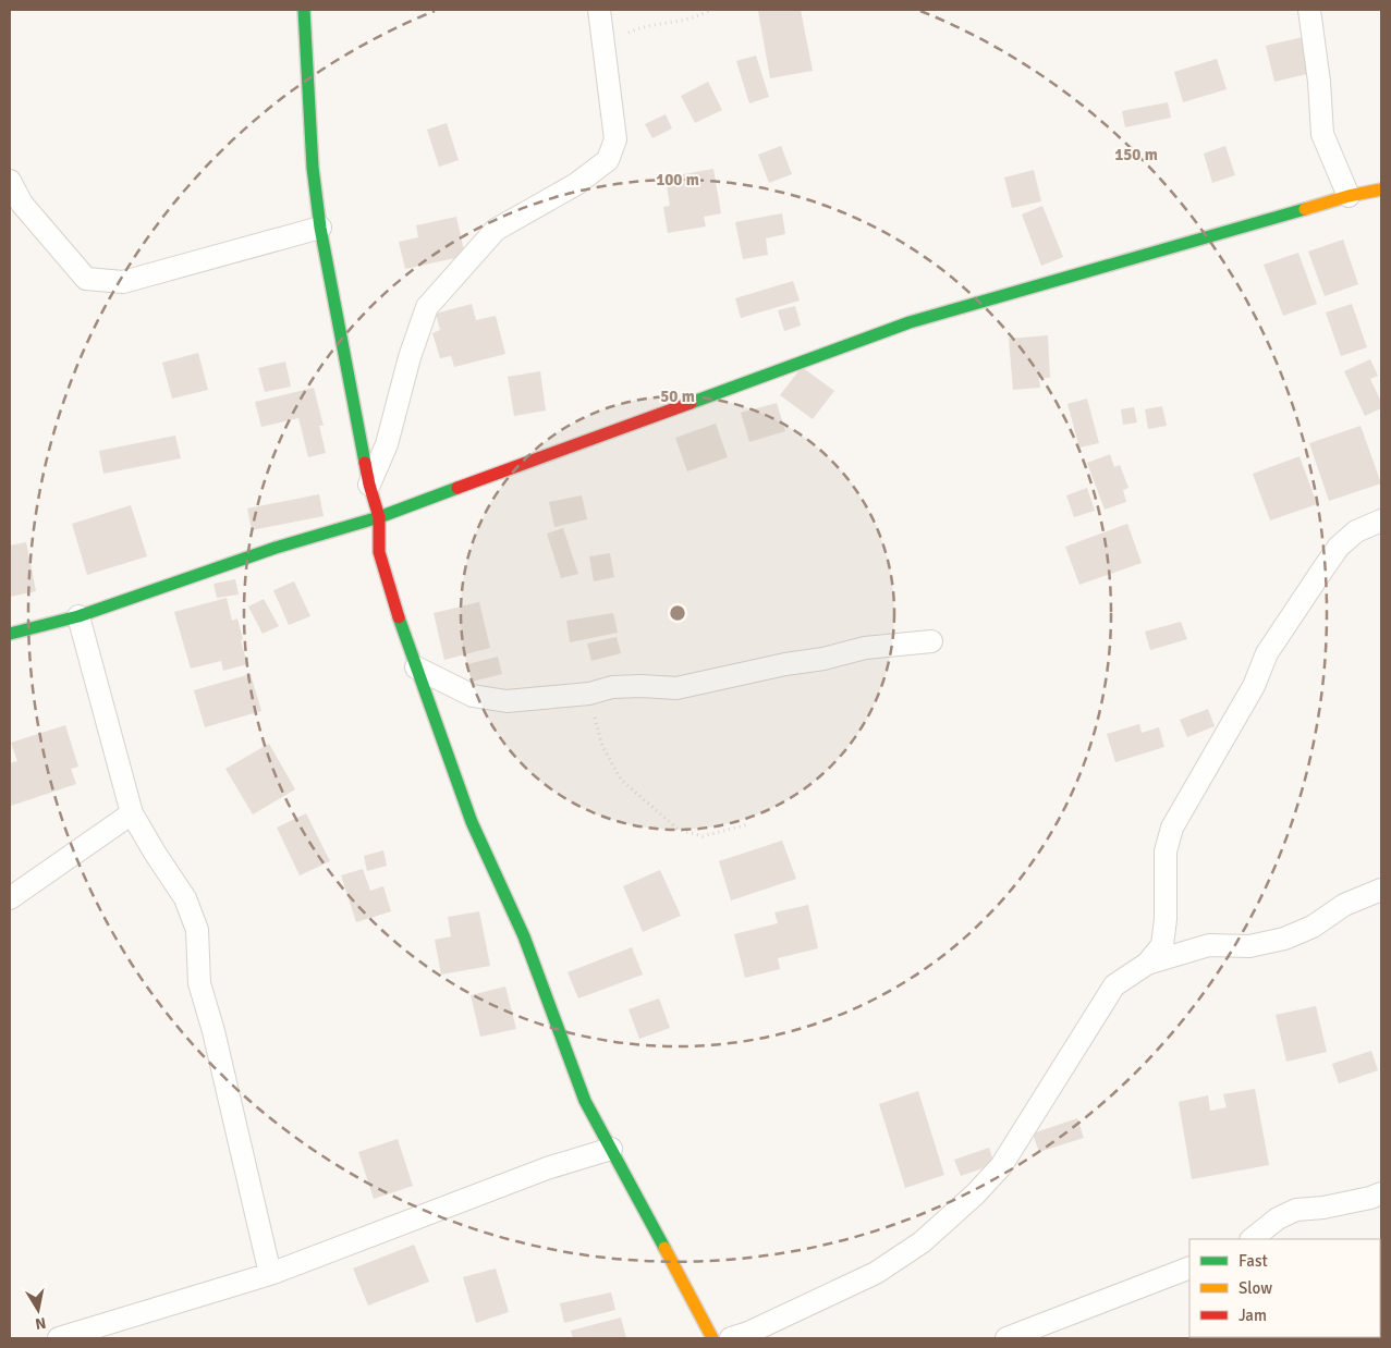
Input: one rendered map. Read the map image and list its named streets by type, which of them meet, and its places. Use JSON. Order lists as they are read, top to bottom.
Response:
{
  "legend": ["Fast", "Slow", "Jam"],
  "north": "bottom",
  "rings": ["150 m", "100 m", "50 m"]
}
